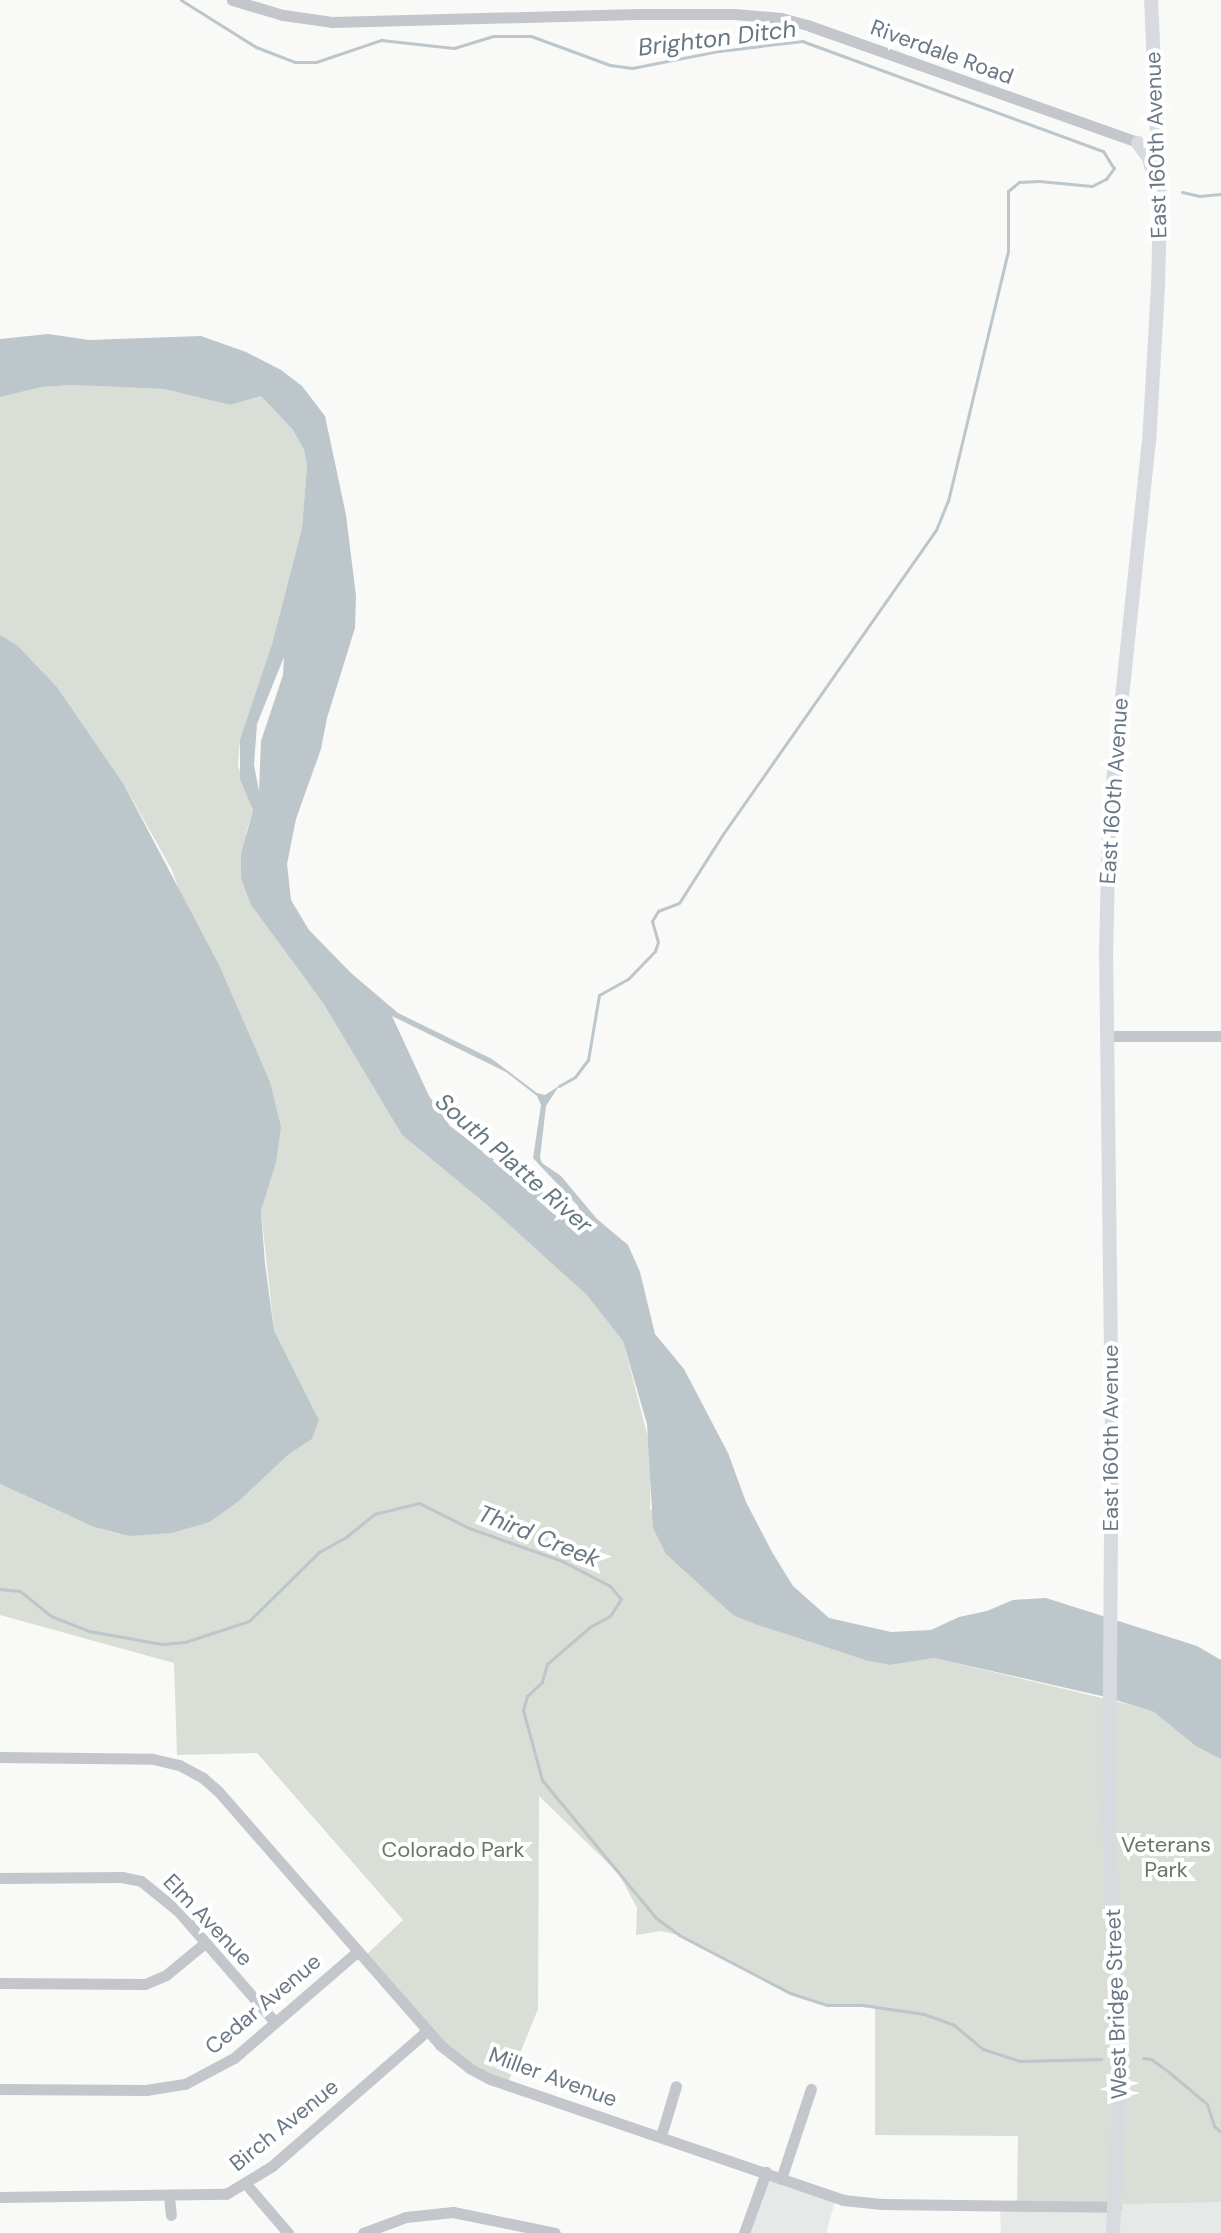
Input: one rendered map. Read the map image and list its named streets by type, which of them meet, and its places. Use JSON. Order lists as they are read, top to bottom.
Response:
{
  "streets": {
    "main road": ["East 160th Avenue", "West Bridge Street"],
    "street": [
      "Riverdale Road",
      "Elm Avenue",
      "Cedar Avenue",
      "Miller Avenue",
      "Birch Avenue"
    ]
  },
  "crossings": [
    ["Riverdale Road", "East 160th Avenue"],
    ["East 160th Avenue", "West Bridge Street"],
    ["Elm Avenue", "Cedar Avenue"],
    ["Cedar Avenue", "Miller Avenue"],
    ["West Bridge Street", "Miller Avenue"],
    ["Miller Avenue", "Birch Avenue"]
  ],
  "water": ["Brighton Ditch", "South Platte River", "Third Creek"],
  "parks": ["Veterans Park", "Colorado Park"]
}
